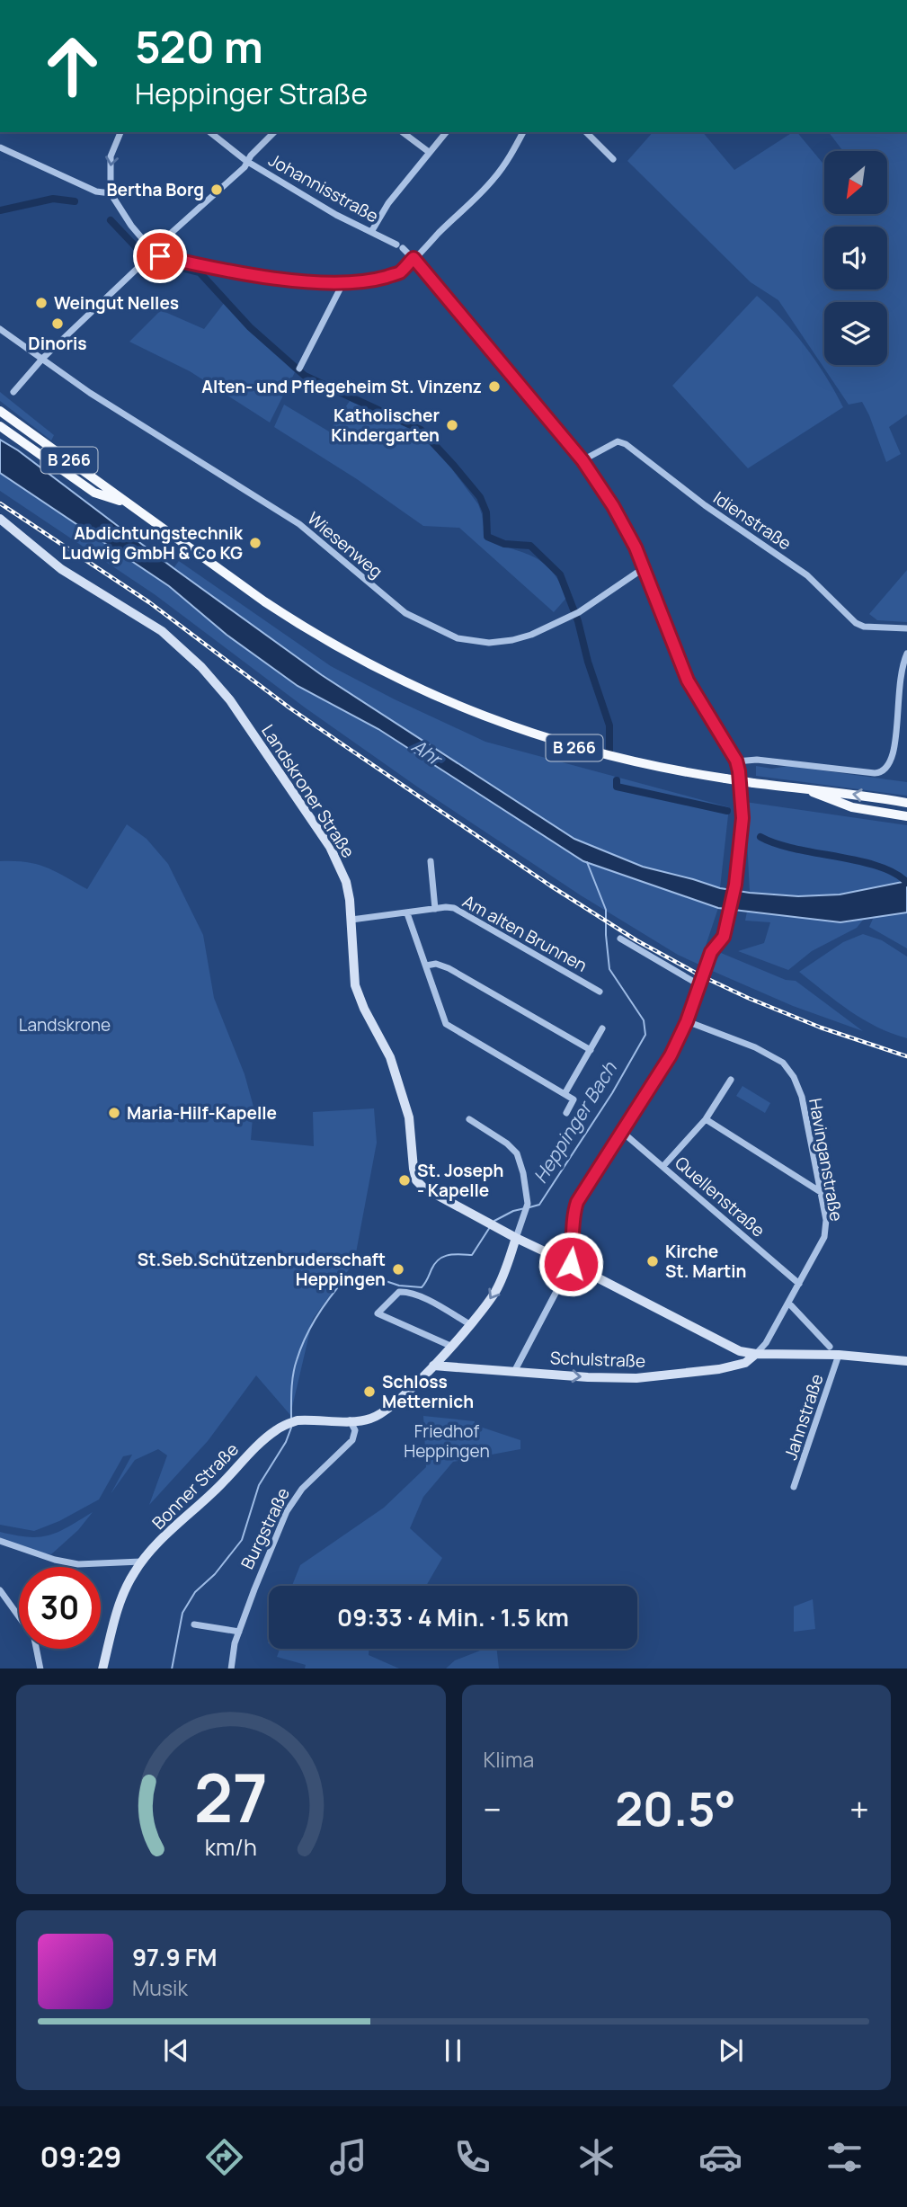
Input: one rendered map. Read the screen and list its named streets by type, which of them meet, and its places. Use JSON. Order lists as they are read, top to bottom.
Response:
{
  "streets": {
    "highway": ["B 266"],
    "main road": ["Landskroner Straße", "Schulstraße", "Bonner Straße"],
    "street": [
      "Johannisstraße",
      "Idienstraße",
      "Wiesenweg",
      "Am alten Brunnen",
      "Havinganstraße",
      "Quellenstraße",
      "Jahnstraße",
      "Burgstraße"
    ]
  },
  "crossings": [
    ["Johannisstraße", "Idienstraße"],
    ["Johannisstraße", "Wiesenweg"],
    ["Landskroner Straße", "Am alten Brunnen"],
    ["Landskroner Straße", "Havinganstraße"],
    ["Landskroner Straße", "Schulstraße"],
    ["Landskroner Straße", "Jahnstraße"],
    ["Havinganstraße", "Quellenstraße"],
    ["Havinganstraße", "Schulstraße"],
    ["Schulstraße", "Bonner Straße"],
    ["Bonner Straße", "Burgstraße"]
  ],
  "one_way": ["Schulstraße"],
  "water": ["Ahr", "Heppinger Bach"],
  "parks": ["Landskrone", "Friedhof Heppingen"],
  "places": [
    "Bertha Borg",
    "Weingut Nelles",
    "Dinoris",
    "Alten- und Pflegeheim St. Vinzenz",
    "Katholischer Kindergarten",
    "Abdichtungstechnik Ludwig GmbH & Co KG",
    "Maria-Hilf-Kapelle",
    "St. Joseph - Kapelle",
    "Kirche St. Martin",
    "St.Seb.Schützenbruderschaft Heppingen",
    "Schloss Metternich"
  ],
  "north": "bottom left",
  "page": {
    "turn": ["520 m", "Heppinger Straße"],
    "limit": "30",
    "trip": "09:33 · 4 Min. · 1.5 km",
    "tile": "Klima",
    "heat": ["−", "20.5°", "+"],
    "song": ["97.9 FM", "Musik"],
    "tabs": "09:29",
    "gauge": ["27", "km/h"]
  }
}
